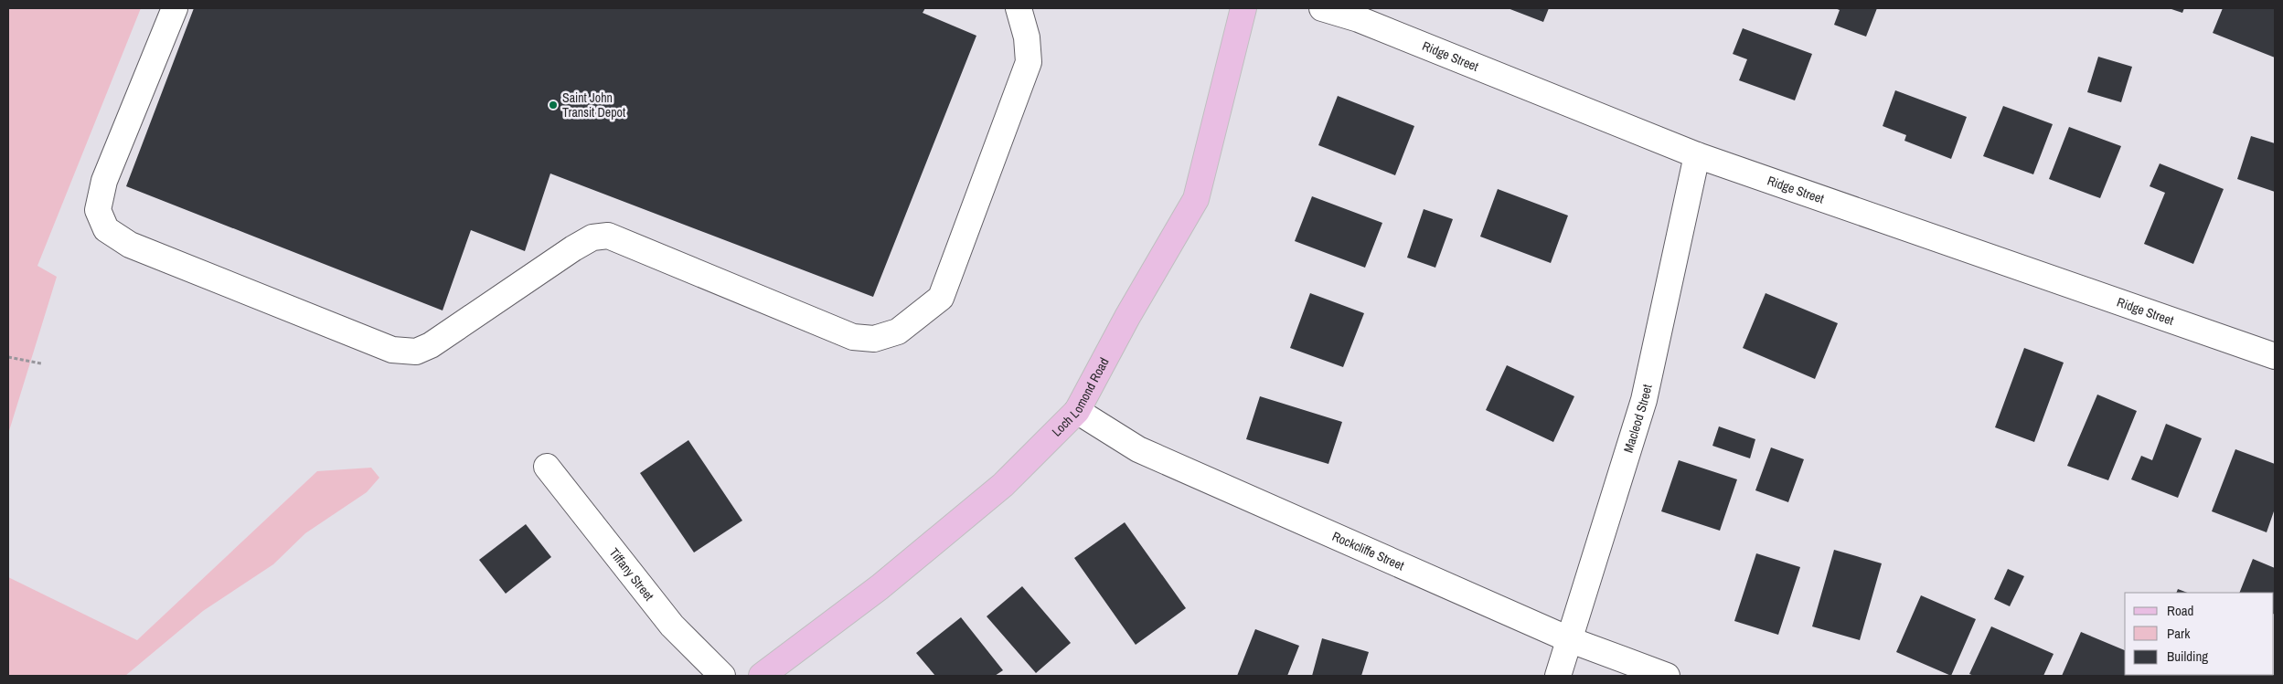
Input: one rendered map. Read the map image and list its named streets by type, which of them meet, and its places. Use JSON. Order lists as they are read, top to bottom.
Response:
{
  "streets": {
    "main road": ["Loch Lomond Road"],
    "street": [
      "Ridge Street",
      "Macleod Street",
      "Rockcliffe Street",
      "Tiffany Street"
    ]
  },
  "crossings": [
    ["Ridge Street", "Macleod Street"],
    ["Loch Lomond Road", "Rockcliffe Street"],
    ["Macleod Street", "Rockcliffe Street"]
  ],
  "places": ["Saint John Transit Depot"],
  "legend": ["Road", "Park", "Building"]
}
